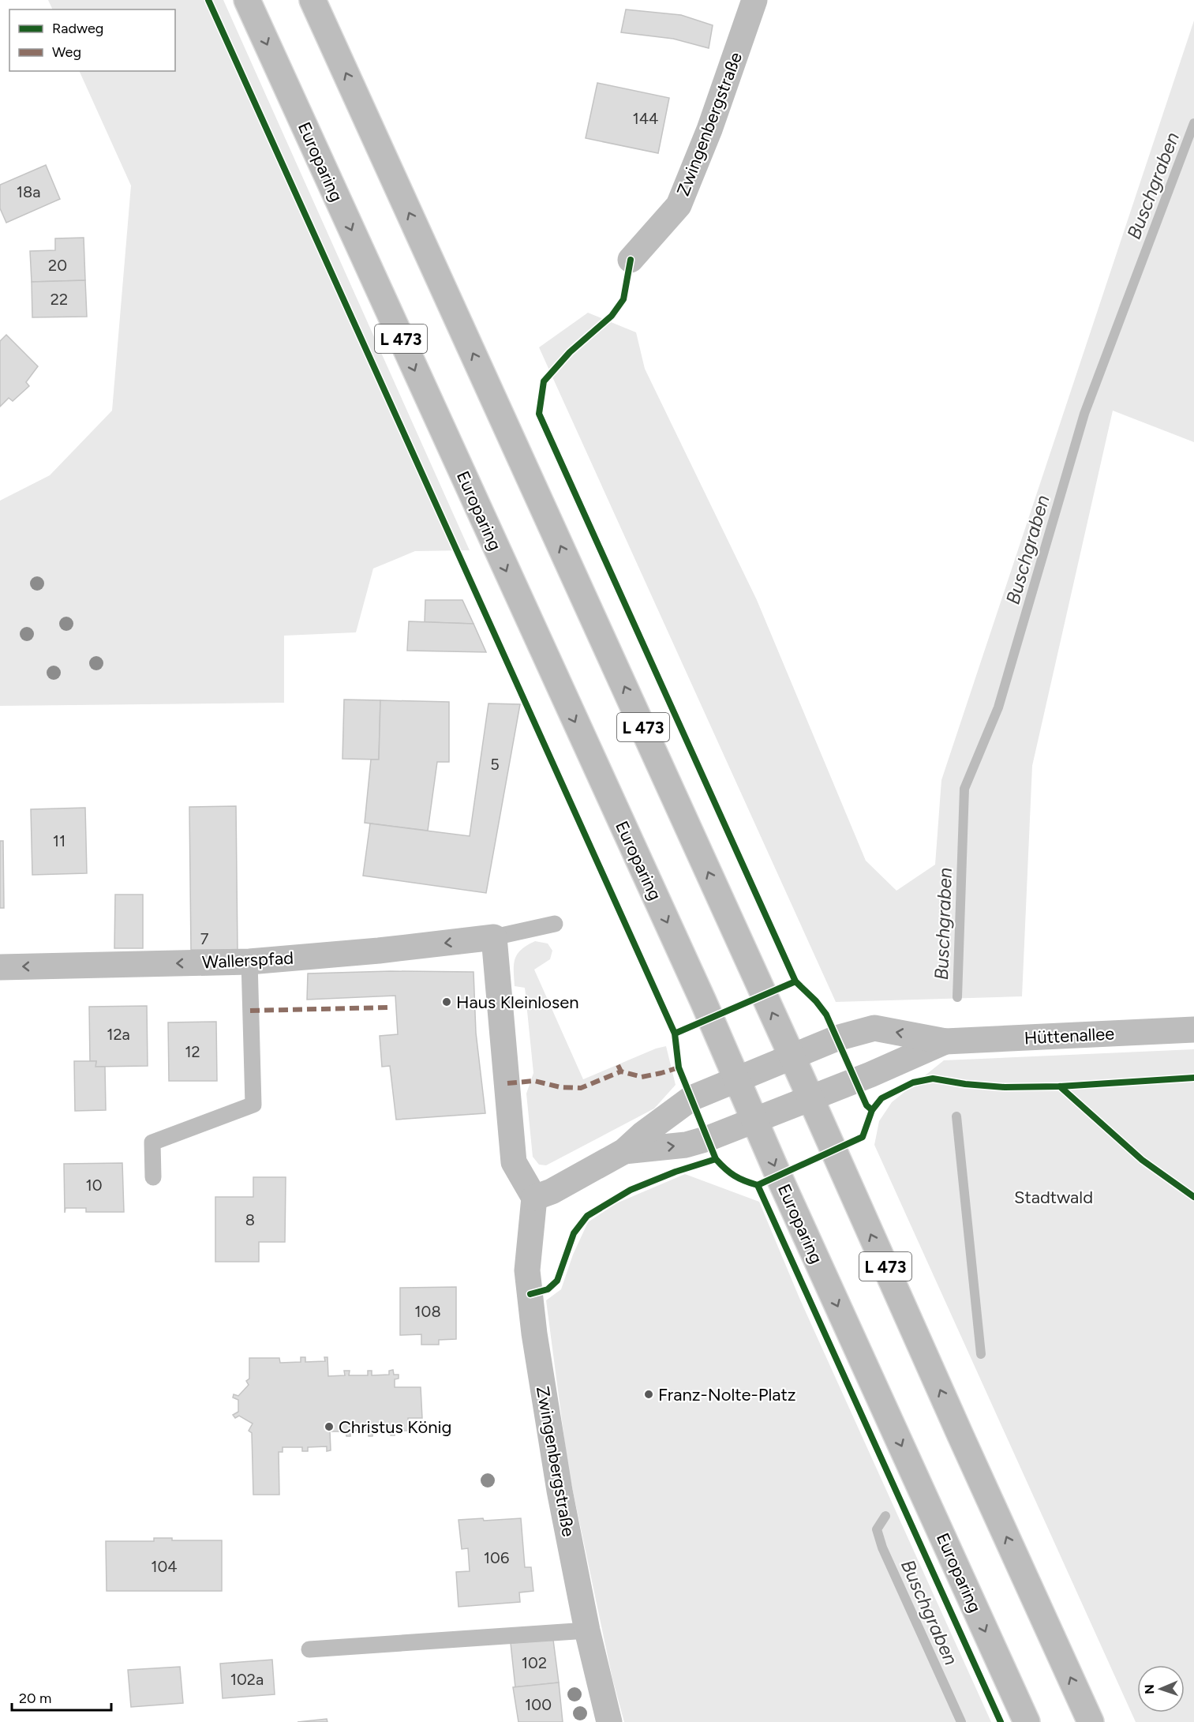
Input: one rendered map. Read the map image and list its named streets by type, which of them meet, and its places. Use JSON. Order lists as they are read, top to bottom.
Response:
{
  "streets": {
    "main road": [
      "Zwingenbergstraße",
      "Europaring",
      "L 473",
      "Wallerspfad",
      "Hüttenallee"
    ]
  },
  "crossings": [
    ["Europaring", "Hüttenallee"],
    ["L 473", "Hüttenallee"]
  ],
  "one_way": ["Wallerspfad"],
  "water": ["Buschgraben"],
  "parks": ["Stadtwald"],
  "places": ["Haus Kleinlosen", "Franz-Nolte-Platz", "Christus König"],
  "house_numbers": [
    "144",
    "18a",
    "20",
    "22",
    "5",
    "11",
    "7",
    "12a",
    "12",
    "10",
    "8",
    "108",
    "106",
    "104",
    "102",
    "102a",
    "100"
  ],
  "legend": ["Radweg", "Weg"],
  "scale_bar": "20 m",
  "north": "left"
}
